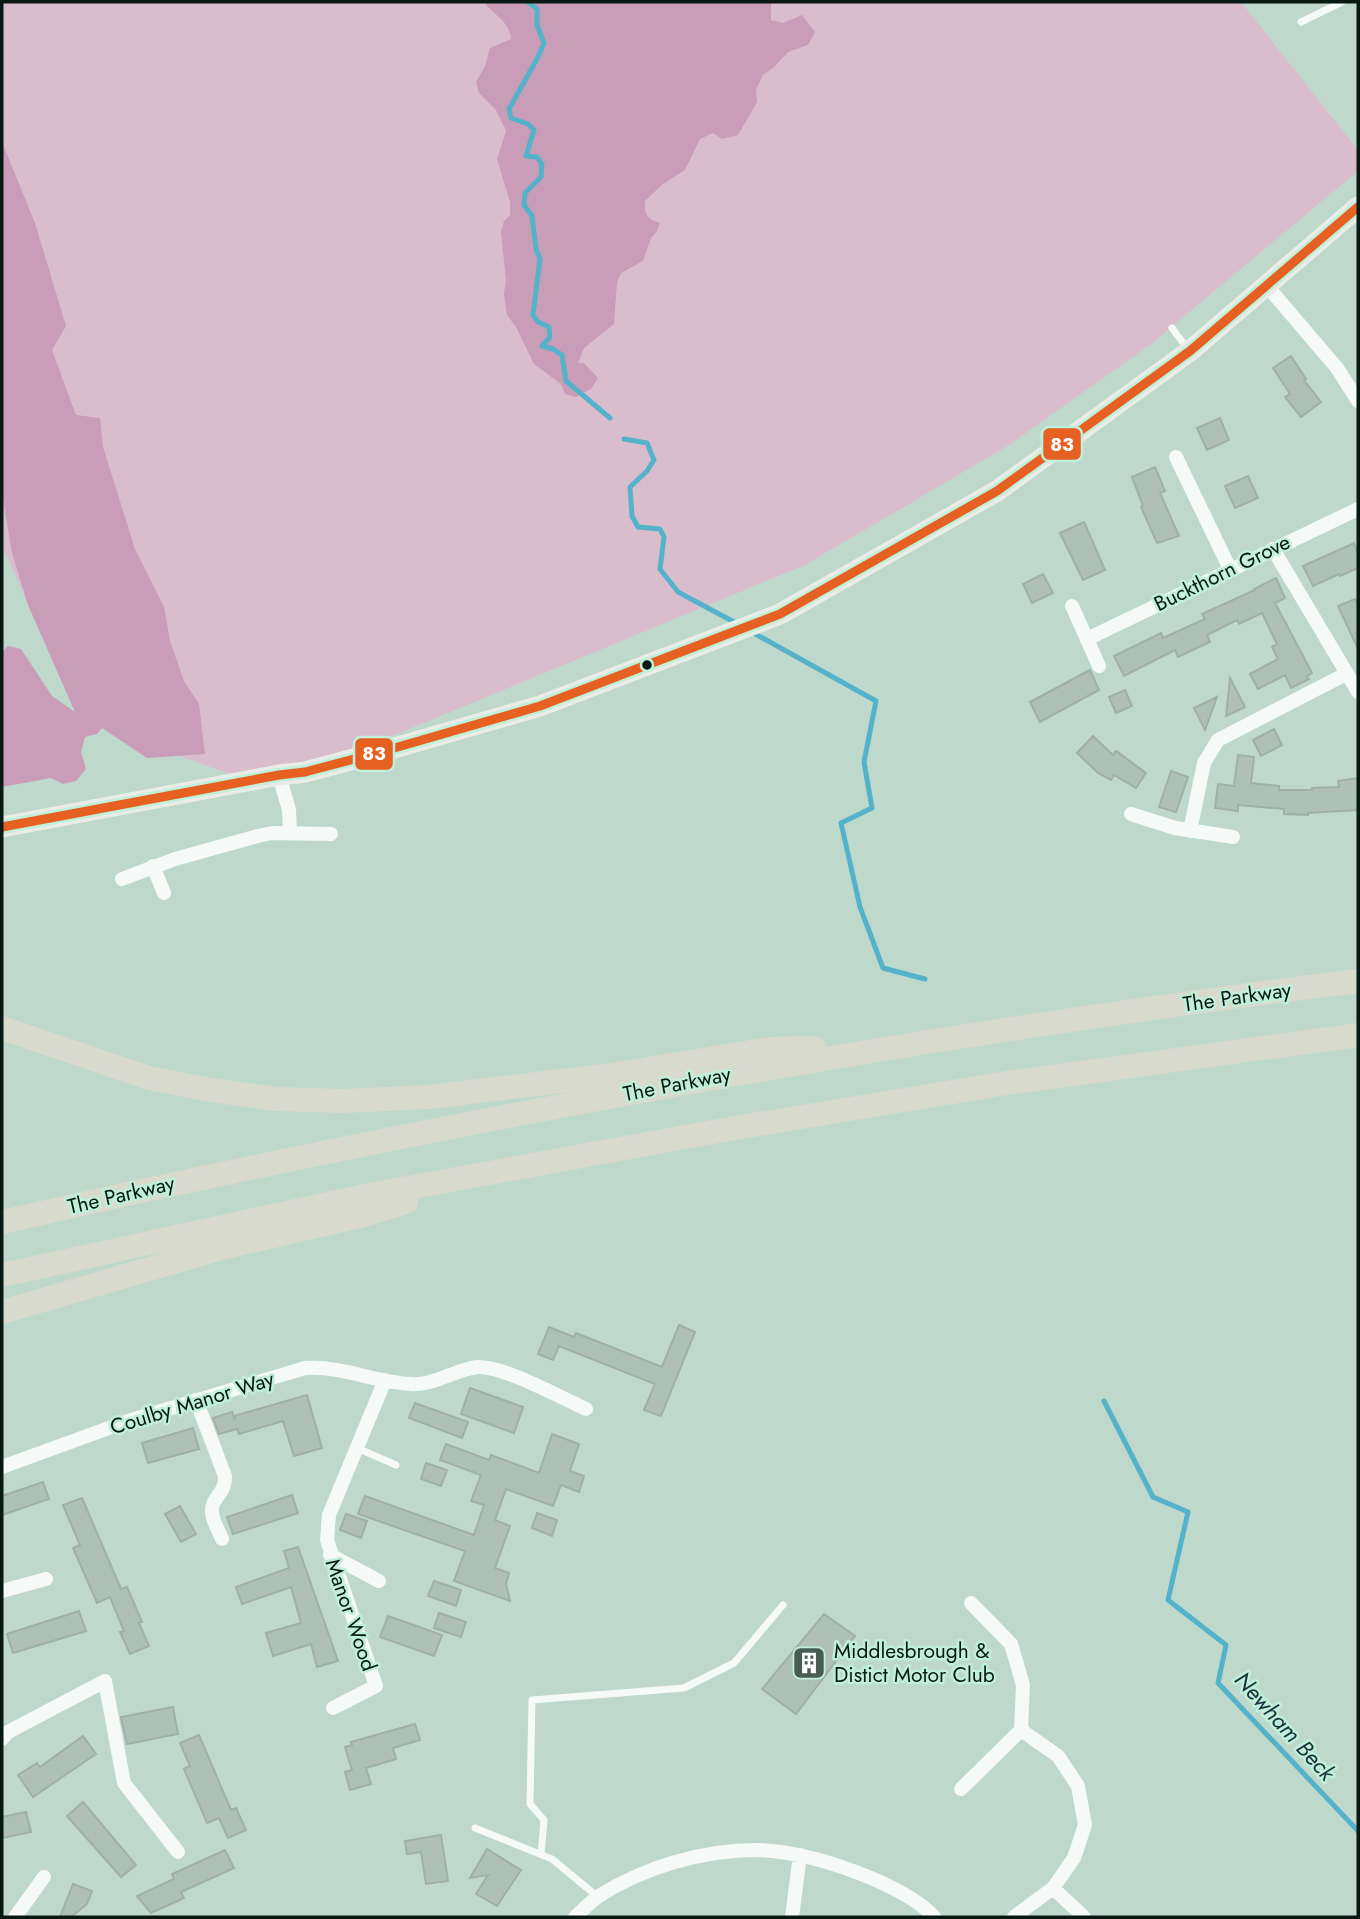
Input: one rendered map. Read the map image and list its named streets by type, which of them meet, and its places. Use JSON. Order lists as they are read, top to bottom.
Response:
{
  "streets": {
    "highway": ["The Parkway"],
    "street": ["Buckthorn Grove", "Coulby Manor Way", "Manor Wood"]
  },
  "crossings": [
    ["Coulby Manor Way", "Manor Wood"]
  ],
  "water": ["Newham Beck"],
  "places": {
    "building": ["Middlesbrough & Distict Motor Club"]
  },
  "lines": ["transit line 83"]
}
